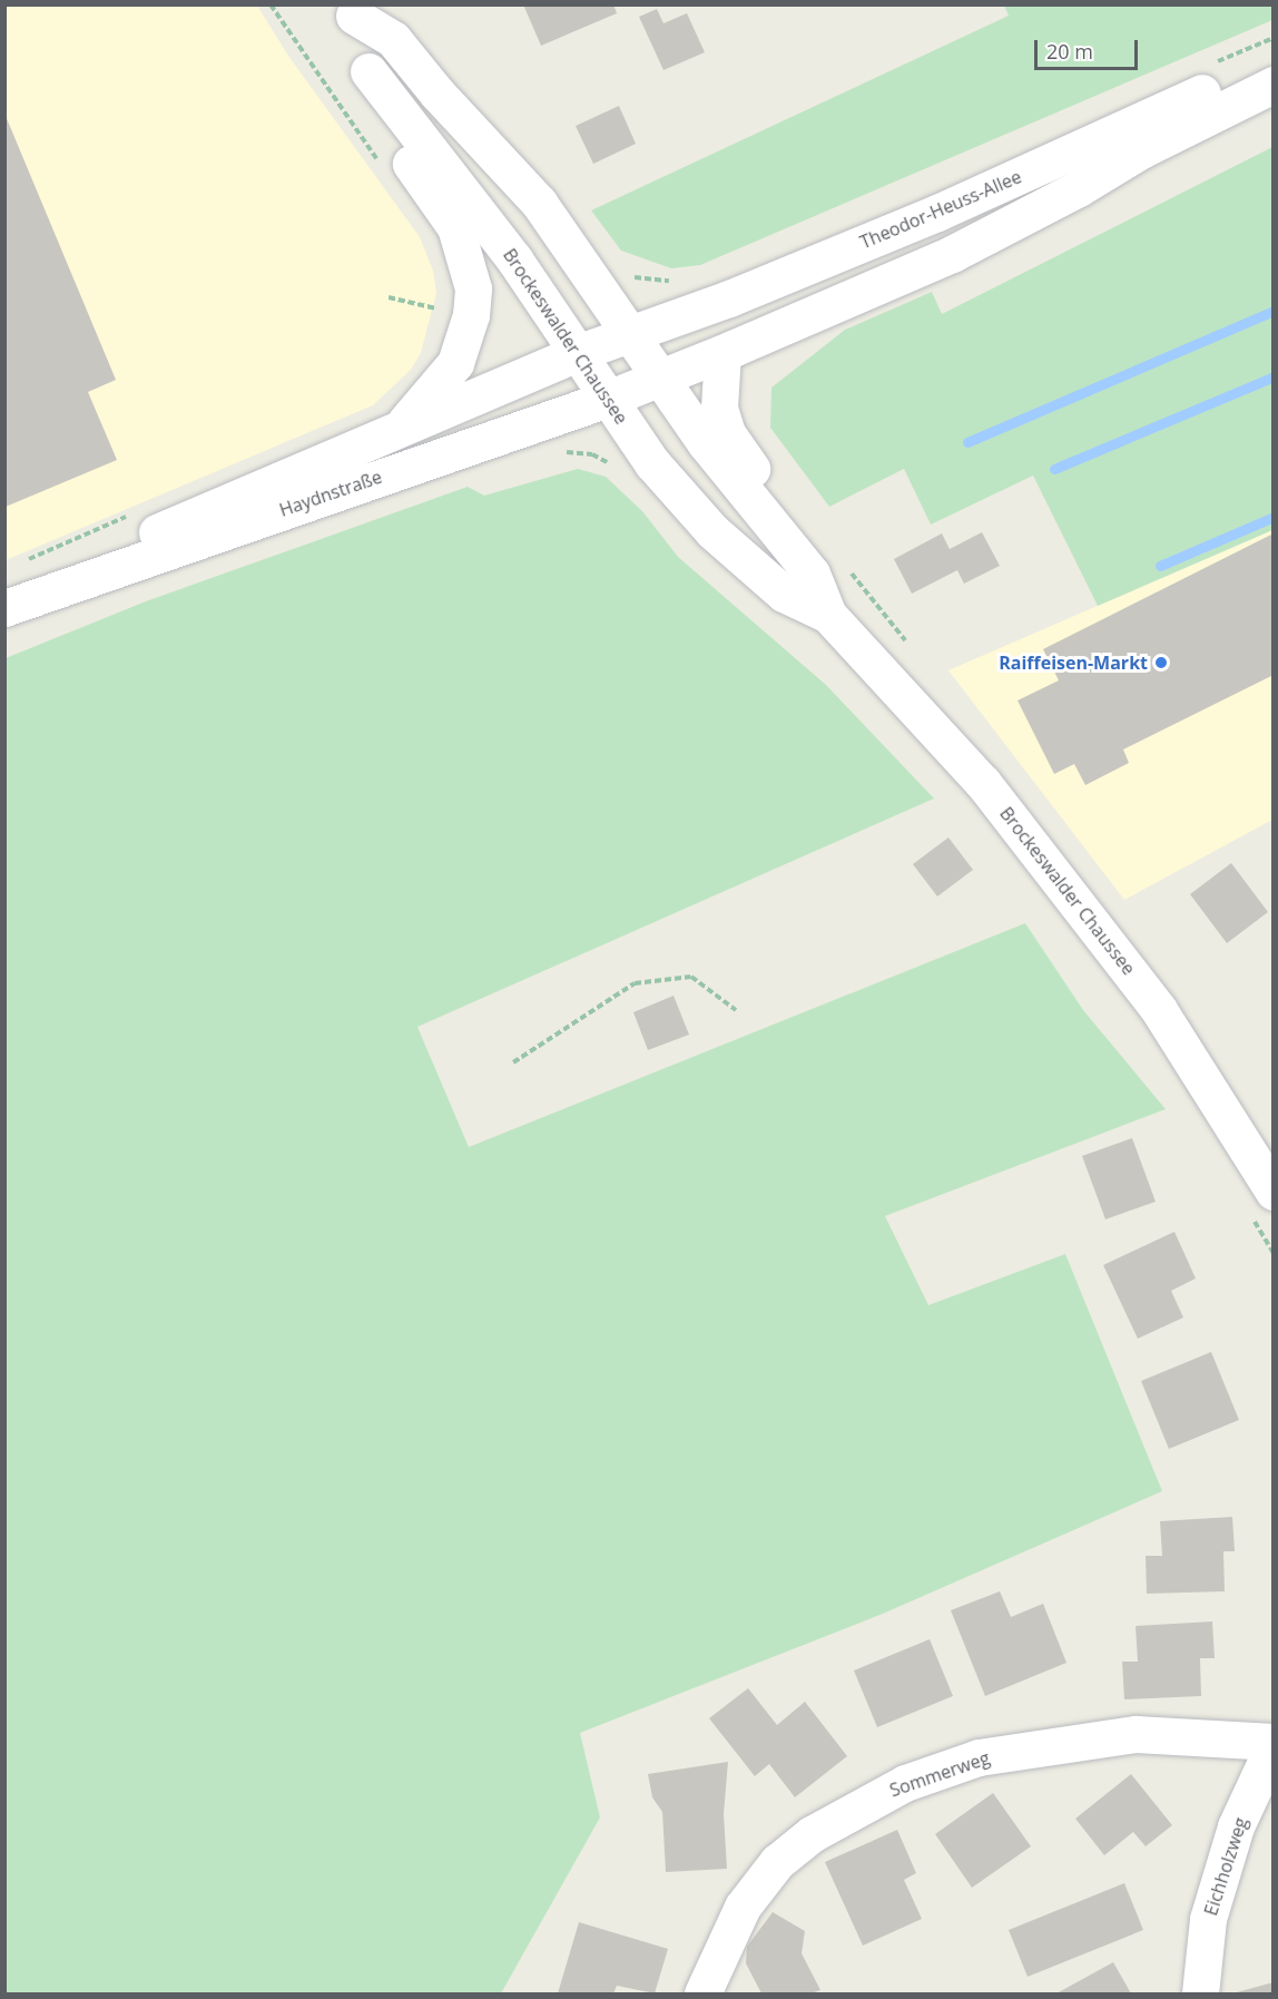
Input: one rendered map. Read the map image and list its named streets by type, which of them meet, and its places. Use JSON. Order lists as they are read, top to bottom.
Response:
{
  "streets": {
    "street": [
      "Theodor-Heuss-Allee",
      "Brockeswalder Chaussee",
      "Haydnstraße",
      "Sommerweg",
      "Eichholzweg"
    ]
  },
  "crossings": [
    ["Theodor-Heuss-Allee", "Brockeswalder Chaussee"],
    ["Theodor-Heuss-Allee", "Haydnstraße"],
    ["Brockeswalder Chaussee", "Haydnstraße"],
    ["Sommerweg", "Eichholzweg"]
  ],
  "places": ["Raiffeisen-Markt"],
  "scale_bar": "20 m"
}
